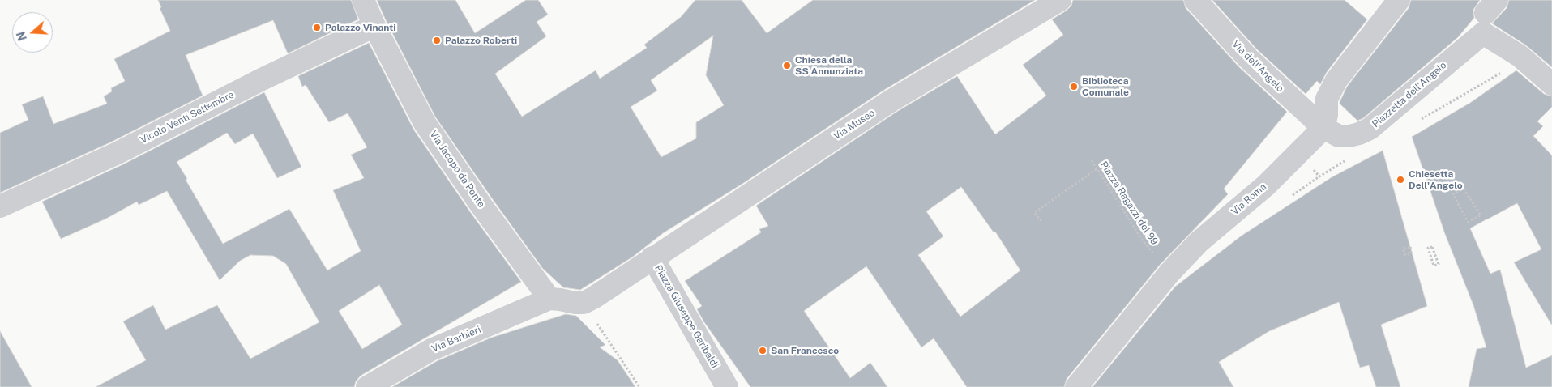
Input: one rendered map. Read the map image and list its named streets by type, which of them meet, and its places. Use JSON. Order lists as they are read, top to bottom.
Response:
{
  "streets": {
    "street": [
      "Via dell'Angelo",
      "Piazzetta dell'Angelo",
      "Vicolo Venti Settembre",
      "Via Museo",
      "Via Jacopo da Ponte",
      "Via Roma",
      "Piazza Giuseppe Garibaldi",
      "Via Barbieri"
    ],
    "path": ["Piazza Ragazzi del 99"]
  },
  "crossings": [
    ["Via dell'Angelo", "Piazzetta dell'Angelo"],
    ["Via dell'Angelo", "Via Roma"],
    ["Piazzetta dell'Angelo", "Via Roma"],
    ["Vicolo Venti Settembre", "Via Jacopo da Ponte"],
    ["Via Museo", "Piazza Giuseppe Garibaldi"],
    ["Via Jacopo da Ponte", "Via Barbieri"],
    ["Via Roma", "Piazza Ragazzi del 99"]
  ],
  "places": [
    "Palazzo Vinanti",
    "Palazzo Roberti",
    "Chiesa della SS Annunziata",
    "Biblioteca Comunale",
    "Chiesetta Dell'Angelo",
    "San Francesco"
  ],
  "north": "left"
}
